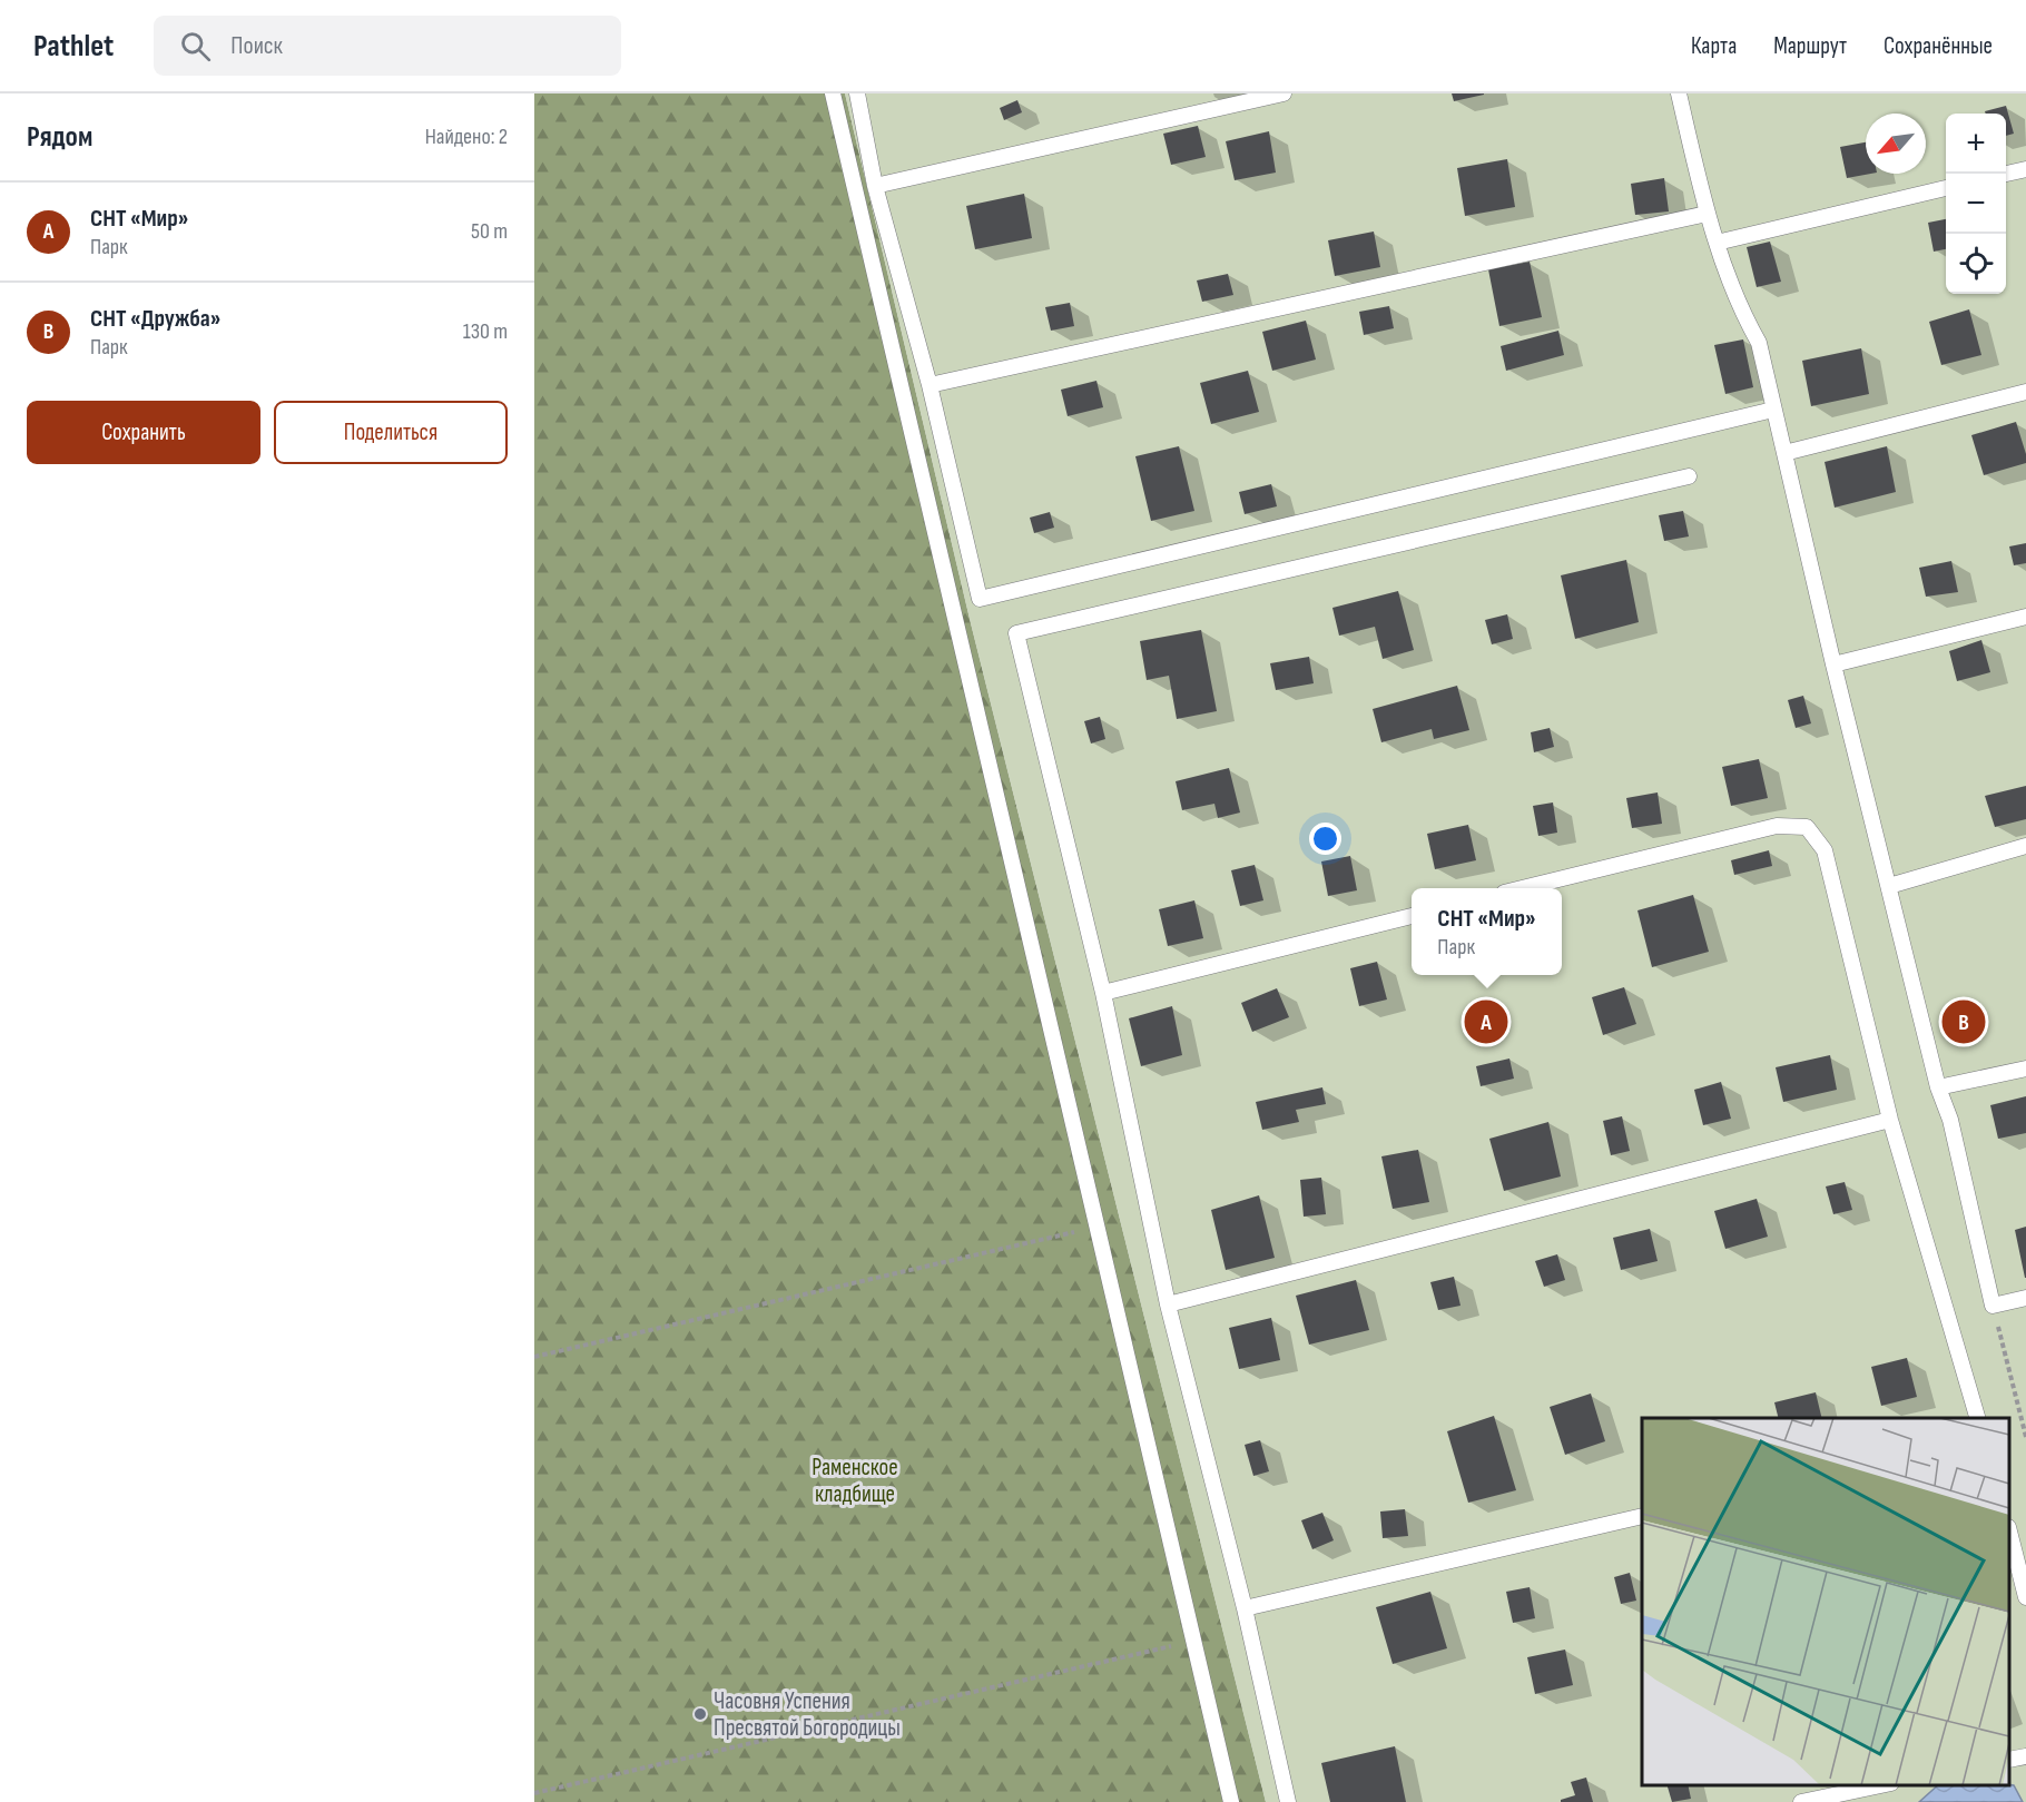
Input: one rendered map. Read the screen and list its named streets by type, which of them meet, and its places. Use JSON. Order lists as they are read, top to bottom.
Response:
{
  "parks": ["Раменское кладбище"],
  "places": ["Часовня Успения Пресвятой Богородицы"],
  "north": "bottom left",
  "page": {
    "header": "Pathlet",
    "search": "Поиск",
    "nav": ["Карта", "Маршрут", "Сохранённые"],
    "heading": ["Рядом", "Найдено: 2"],
    "map_buttons": ["+", "−"],
    "list": [
      {
        "mark": "A",
        "name": "СНТ «Мир»",
        "note": "Парк",
        "value": "50 m"
      },
      {
        "mark": "B",
        "name": "СНТ «Дружба»",
        "note": "Парк",
        "value": "130 m"
      }
    ],
    "buttons": ["Сохранить", "Поделиться"],
    "popup": ["СНТ «Мир»", "Парк"],
    "pins": ["A", "B"]
  }
}
